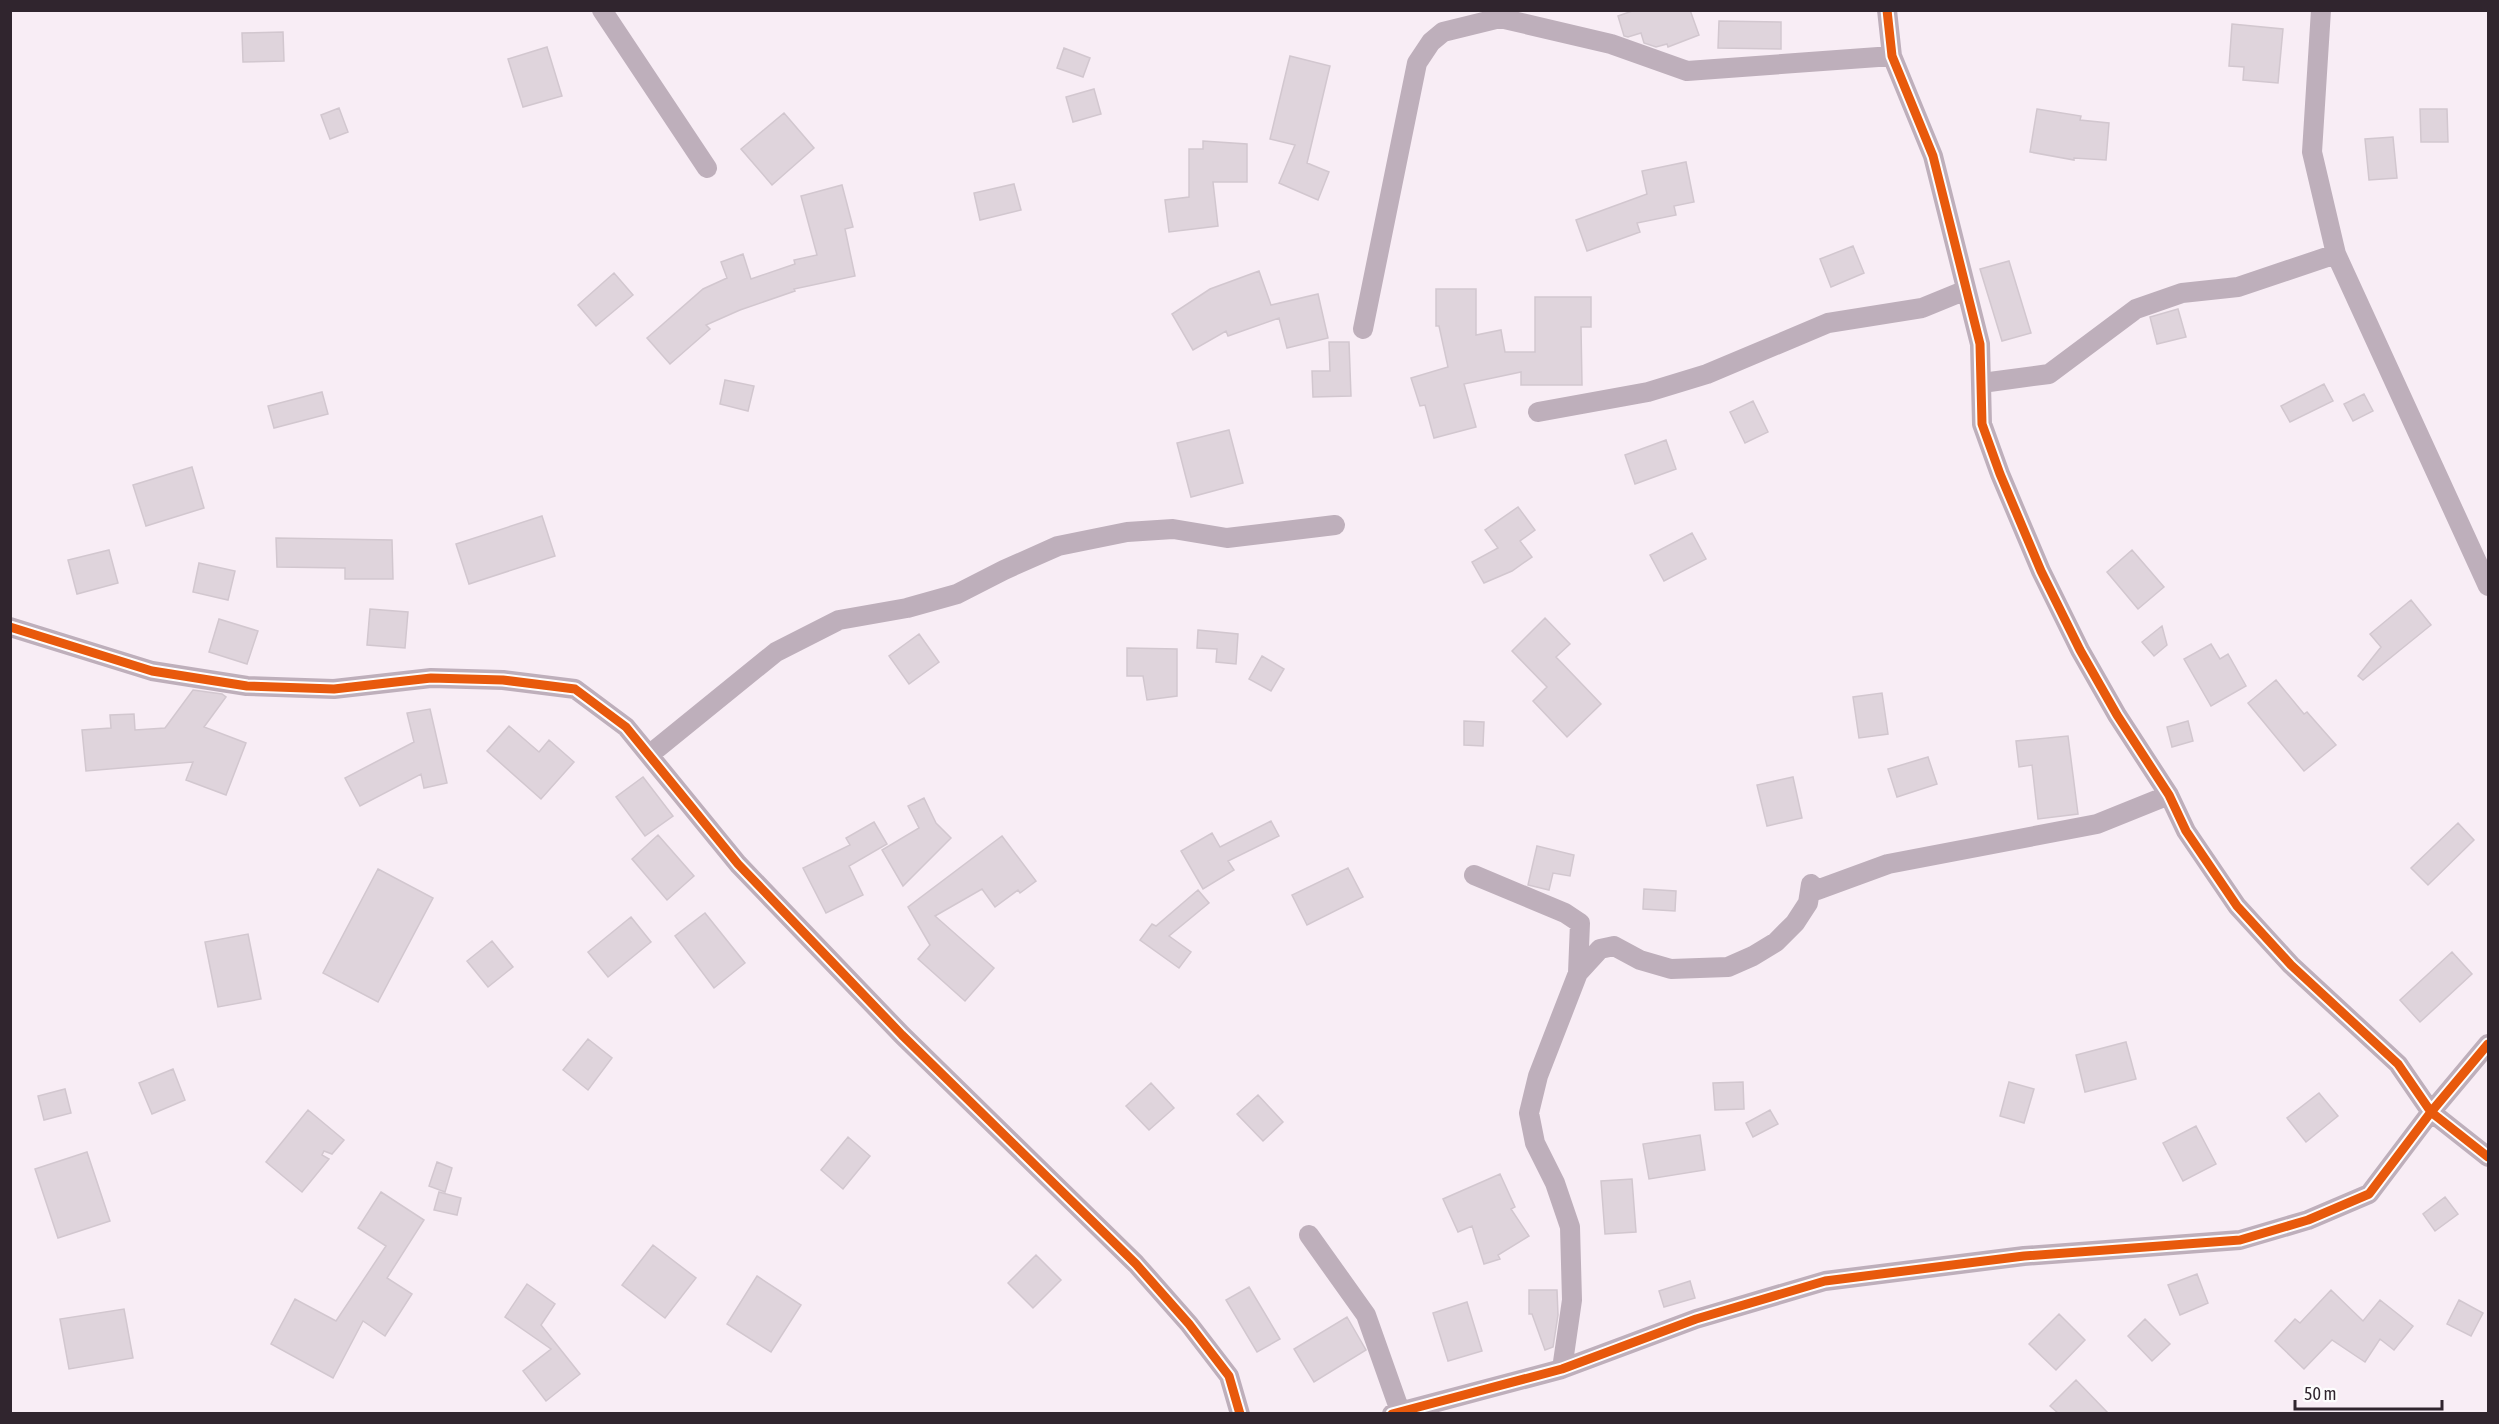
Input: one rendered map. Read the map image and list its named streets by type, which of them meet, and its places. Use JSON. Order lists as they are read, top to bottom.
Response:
{
  "scale_bar": "50 m"
}
